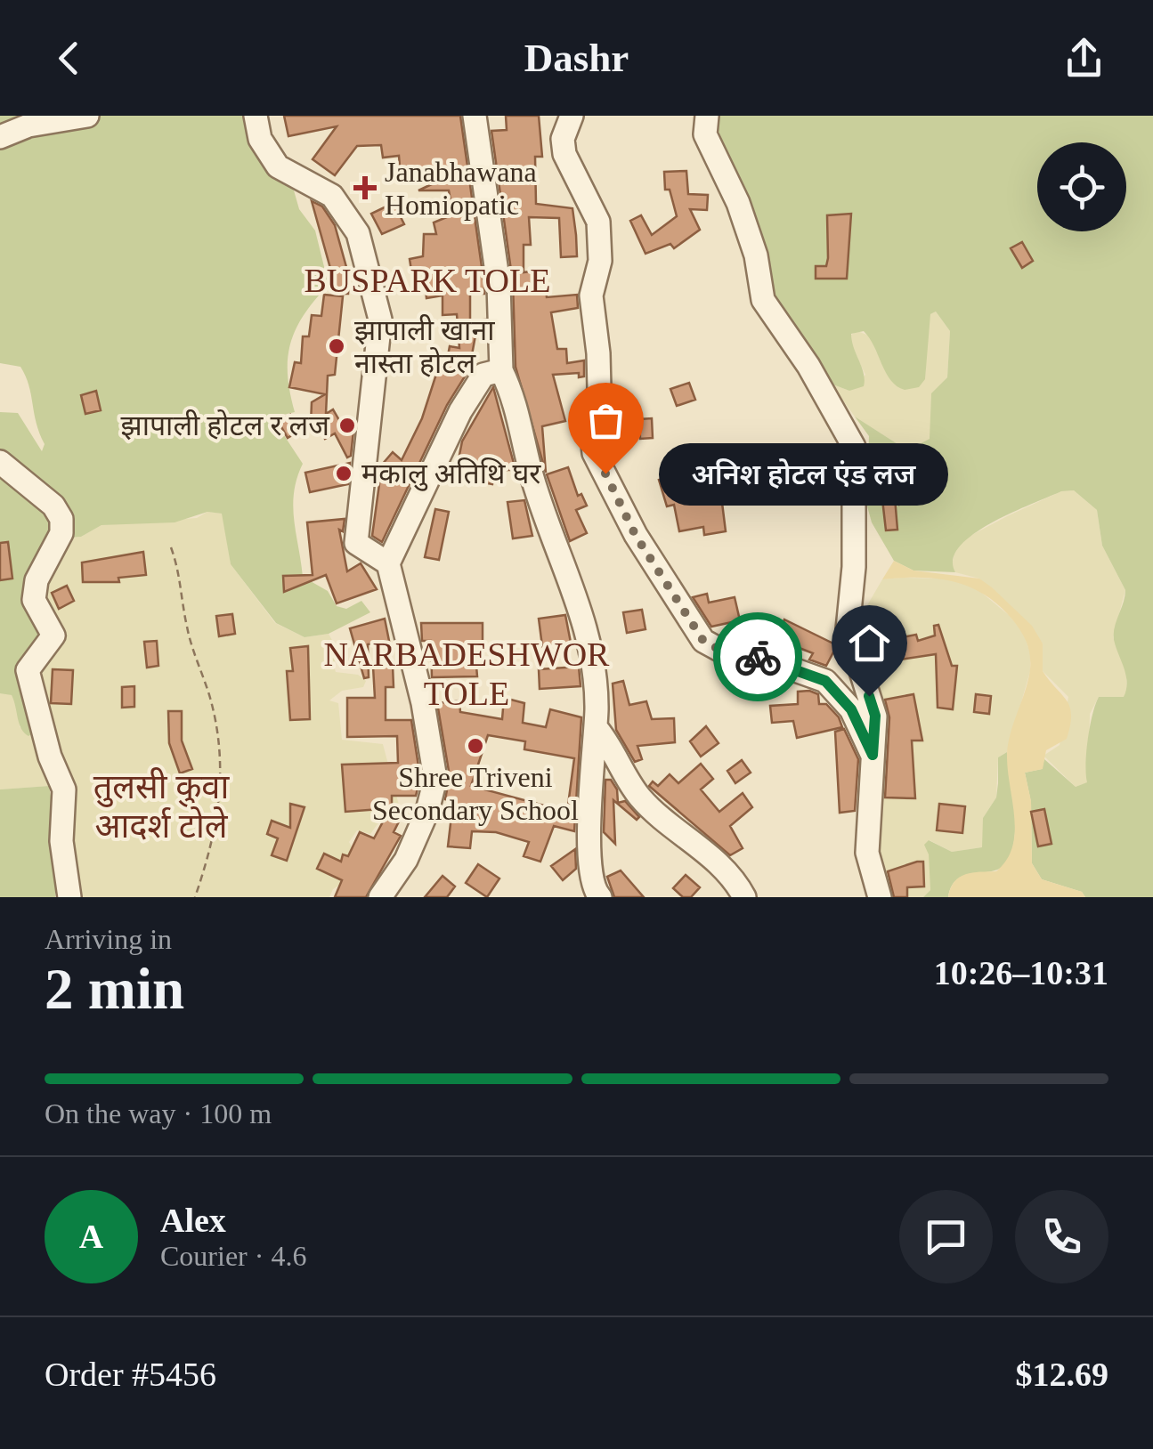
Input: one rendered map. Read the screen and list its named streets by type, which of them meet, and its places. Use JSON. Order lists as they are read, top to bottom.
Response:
{
  "districts": ["BUSPARK TOLE", "NARBADESHWOR TOLE", "तुलसी कुवा आदर्श टोले"],
  "places": {
    "health": ["Janabhawana Homiopatic"],
    "other": [
      "झापाली खाना नास्ता होटल",
      "झापाली होटल र लज",
      "मकालु अतिथि घर",
      "अनिश होटल एंड लज",
      "Shree Triveni Secondary School"
    ]
  },
  "page": {
    "header": "Dashr",
    "bubble": "अनिश होटल एंड लज",
    "heading": ["2 min", "Arriving in", "10:26–10:31"],
    "panel": [
      "Alex",
      "Courier · 4.6",
      "Order #5456",
      "$12.69"
    ],
    "bar": "On the way · 100 m",
    "round": "A"
  }
}
